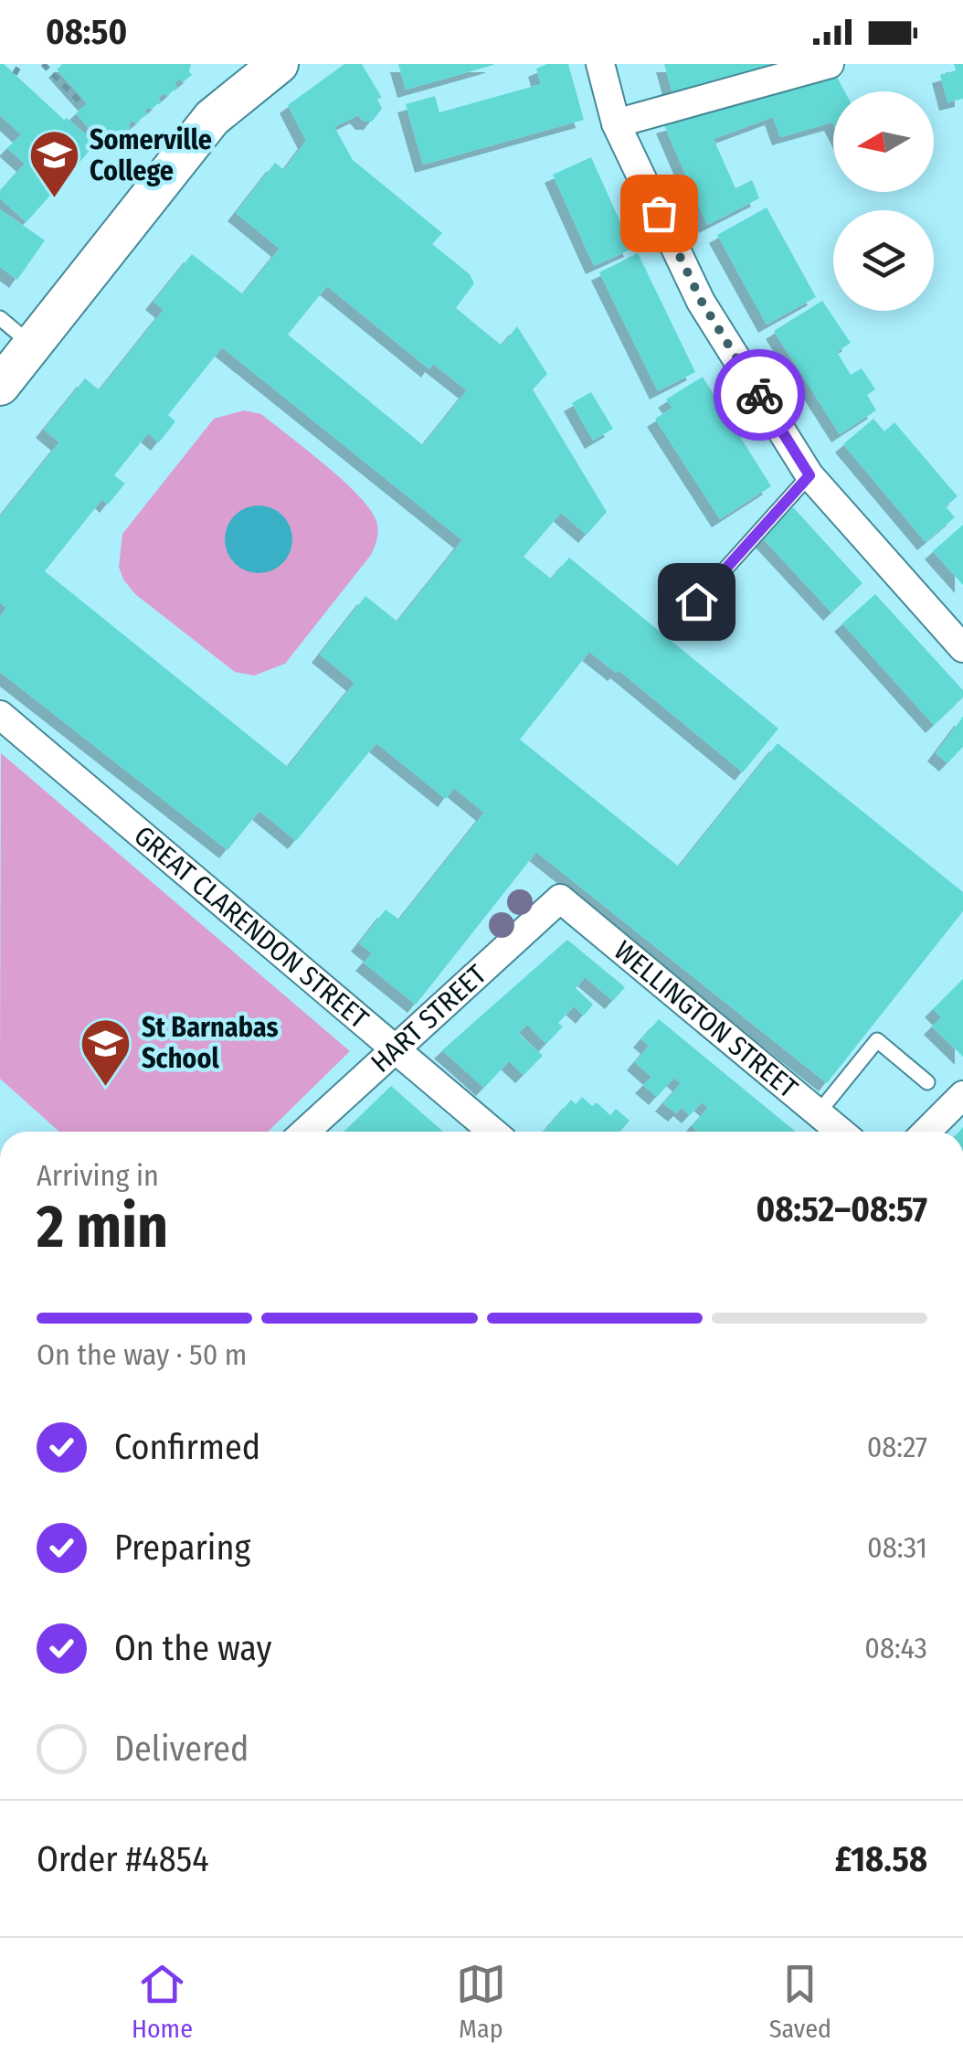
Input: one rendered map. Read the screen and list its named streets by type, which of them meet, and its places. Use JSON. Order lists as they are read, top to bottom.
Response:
{
  "streets": {
    "street": ["GREAT CLARENDON STREET", "HART STREET", "WELLINGTON STREET"]
  },
  "crossings": [
    ["GREAT CLARENDON STREET", "HART STREET"],
    ["HART STREET", "WELLINGTON STREET"]
  ],
  "places": {
    "school or university": ["Somerville College", "St Barnabas School"]
  },
  "north": "left",
  "page": {
    "status": "08:50",
    "heading": ["2 min", "Arriving in", "08:52–08:57"],
    "panel": ["Order #4854", "£18.58"],
    "bar": "On the way · 50 m",
    "list": [
      ["Confirmed", "08:27"],
      ["Preparing", "08:31"],
      ["On the way", "08:43"],
      "Delivered"
    ],
    "tabs": ["Home", "Map", "Saved"]
  }
}
